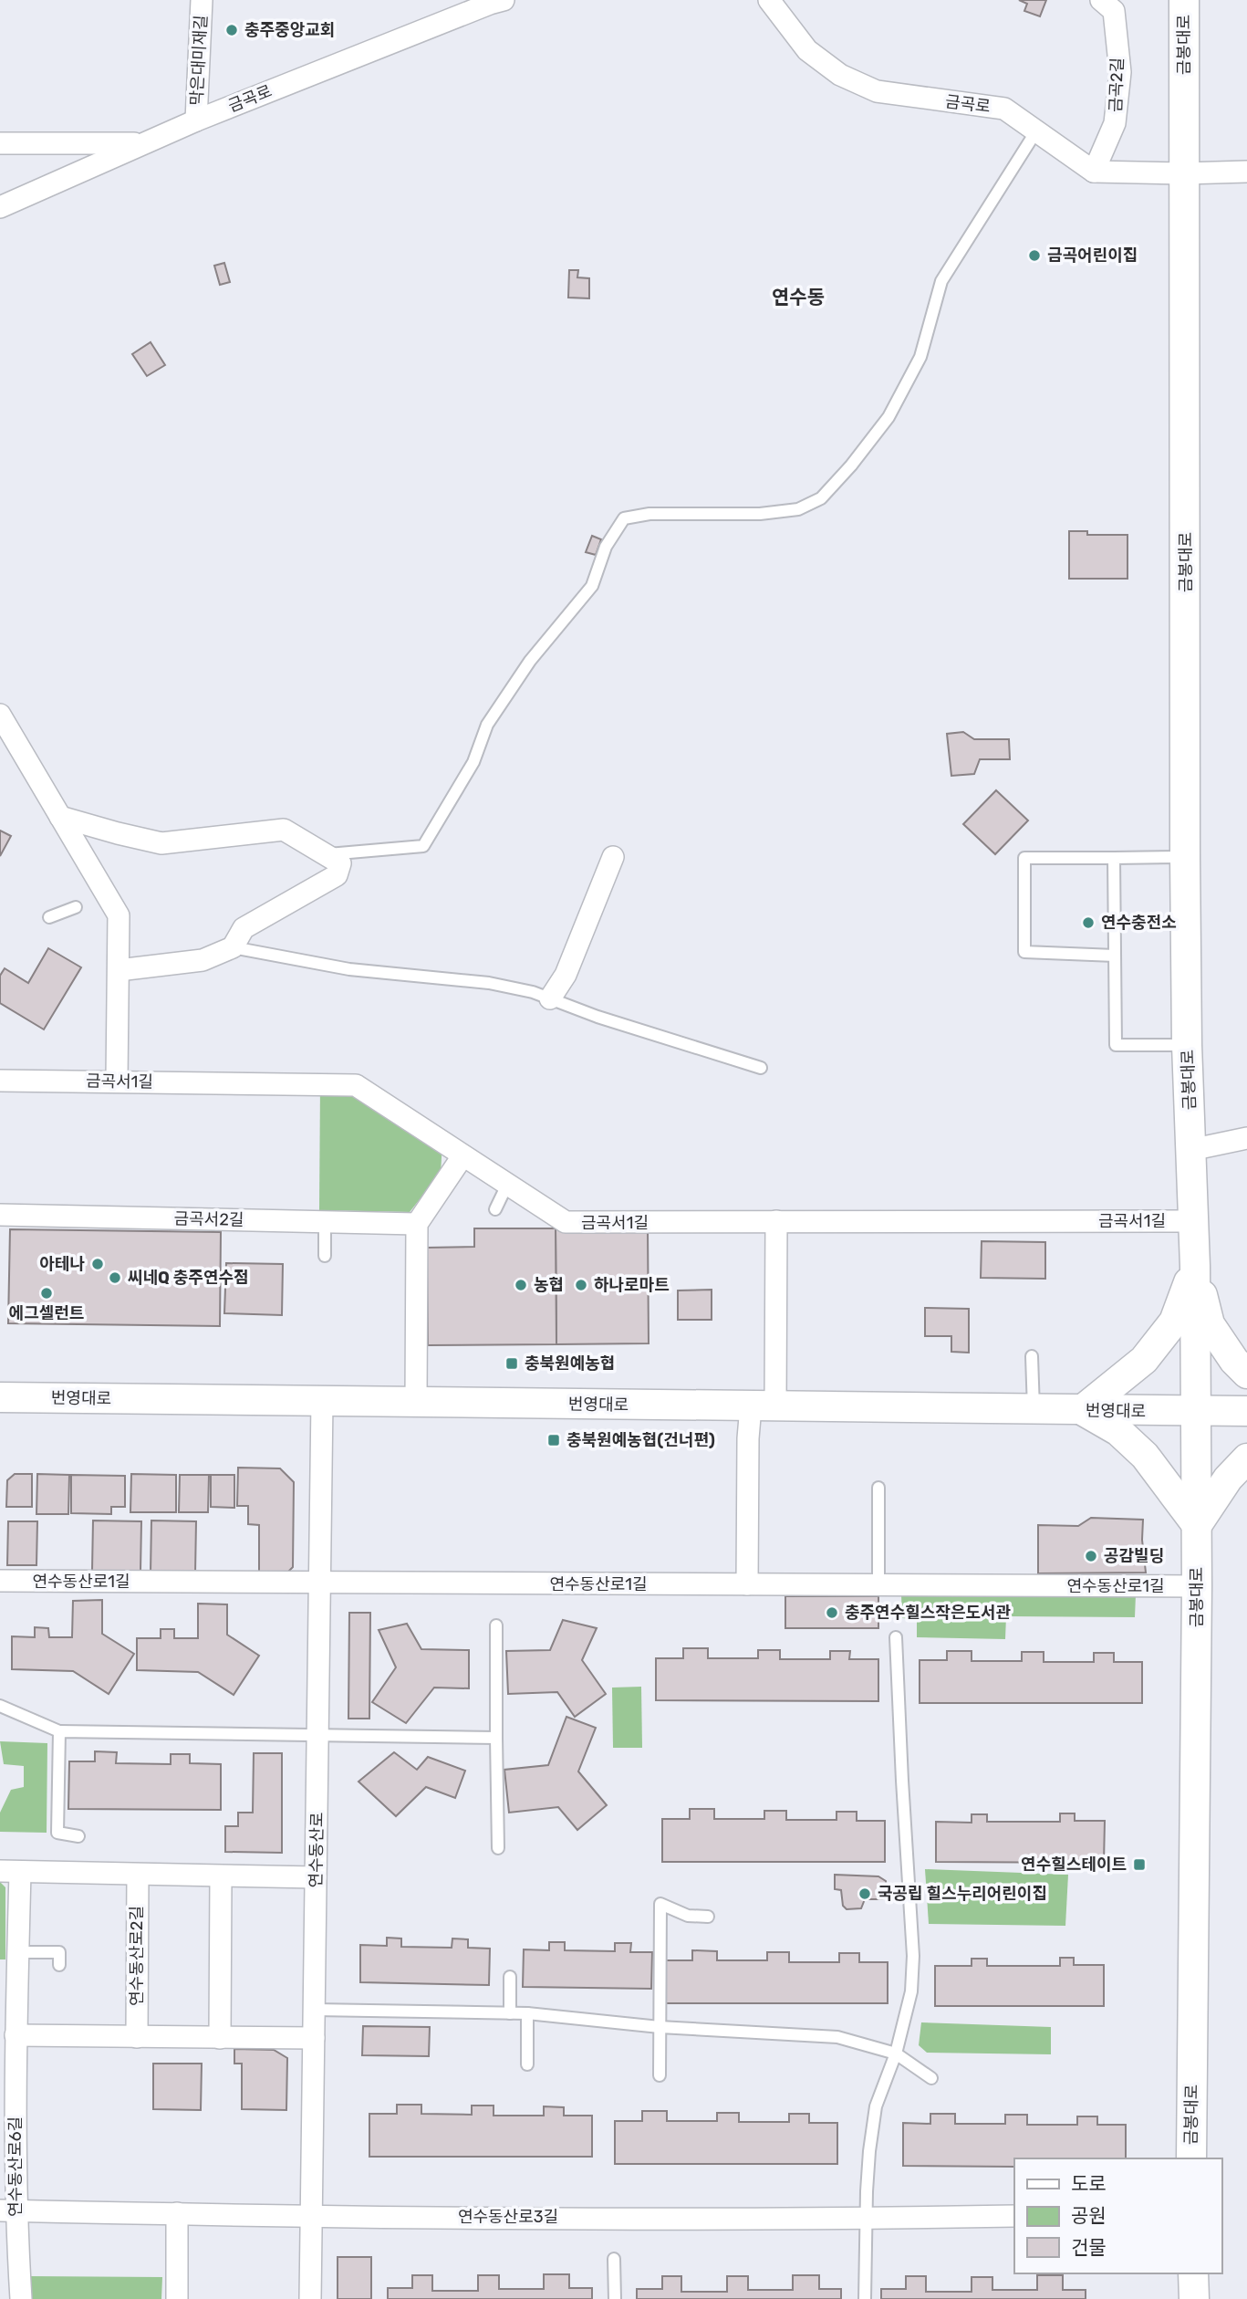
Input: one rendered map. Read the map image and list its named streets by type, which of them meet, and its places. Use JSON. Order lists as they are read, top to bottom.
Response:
{
  "streets": {
    "street": [
      "금봉대로",
      "막은대미재길",
      "금곡2길",
      "금곡로",
      "금곡서1길",
      "금곡서2길",
      "번영대로",
      "연수동산로1길",
      "연수동산로",
      "연수동산로2길",
      "연수동산로6길",
      "연수동산로3길"
    ]
  },
  "crossings": [
    ["금봉대로", "금곡서1길"],
    ["금봉대로", "번영대로"],
    ["금봉대로", "연수동산로1길"],
    ["막은대미재길", "금곡로"],
    ["금곡2길", "금곡로"],
    ["번영대로", "연수동산로"],
    ["연수동산로1길", "연수동산로"],
    ["연수동산로", "연수동산로3길"],
    ["연수동산로6길", "연수동산로3길"]
  ],
  "districts": ["연수동"],
  "places": {
    "other": [
      "충주중앙교회",
      "금곡어린이집",
      "연수충전소",
      "아테나",
      "씨네Q 충주연수점",
      "농협",
      "하나로마트",
      "에그셀런트",
      "공감빌딩",
      "충주연수힐스작은도서관",
      "국공립 힐스누리어린이집"
    ],
    "transit": ["충북원예농협", "충북원예농협(건너편)", "연수힐스테이트"]
  },
  "legend": ["도로", "공원", "건물"]
}
